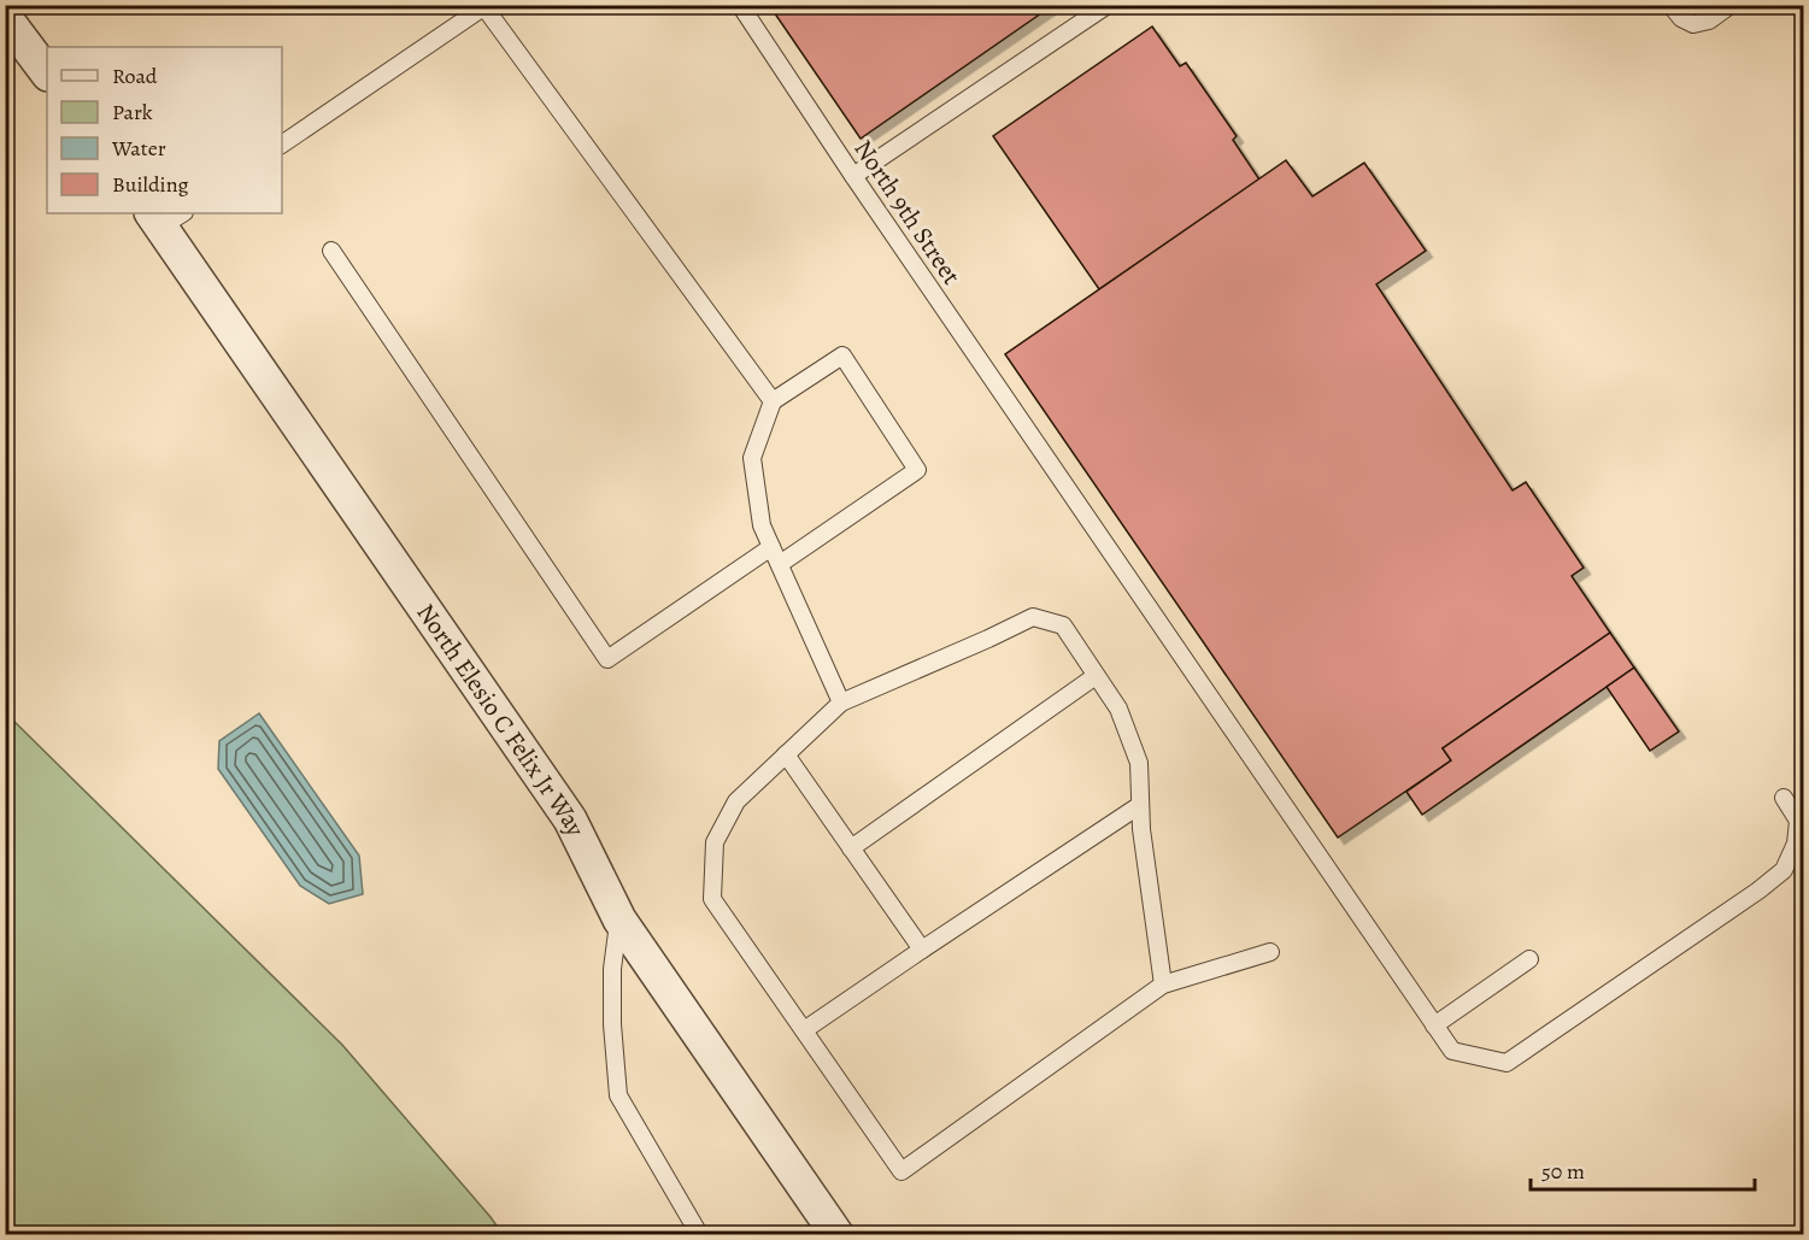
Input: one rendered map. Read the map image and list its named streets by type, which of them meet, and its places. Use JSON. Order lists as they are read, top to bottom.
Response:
{
  "streets": {
    "street": ["North Elesio C Felix Jr Way"],
    "lane": ["North 9th Street"]
  },
  "legend": [
    "Road",
    "Park",
    "Water",
    "Building"
  ],
  "scale_bar": "50 m"
}
